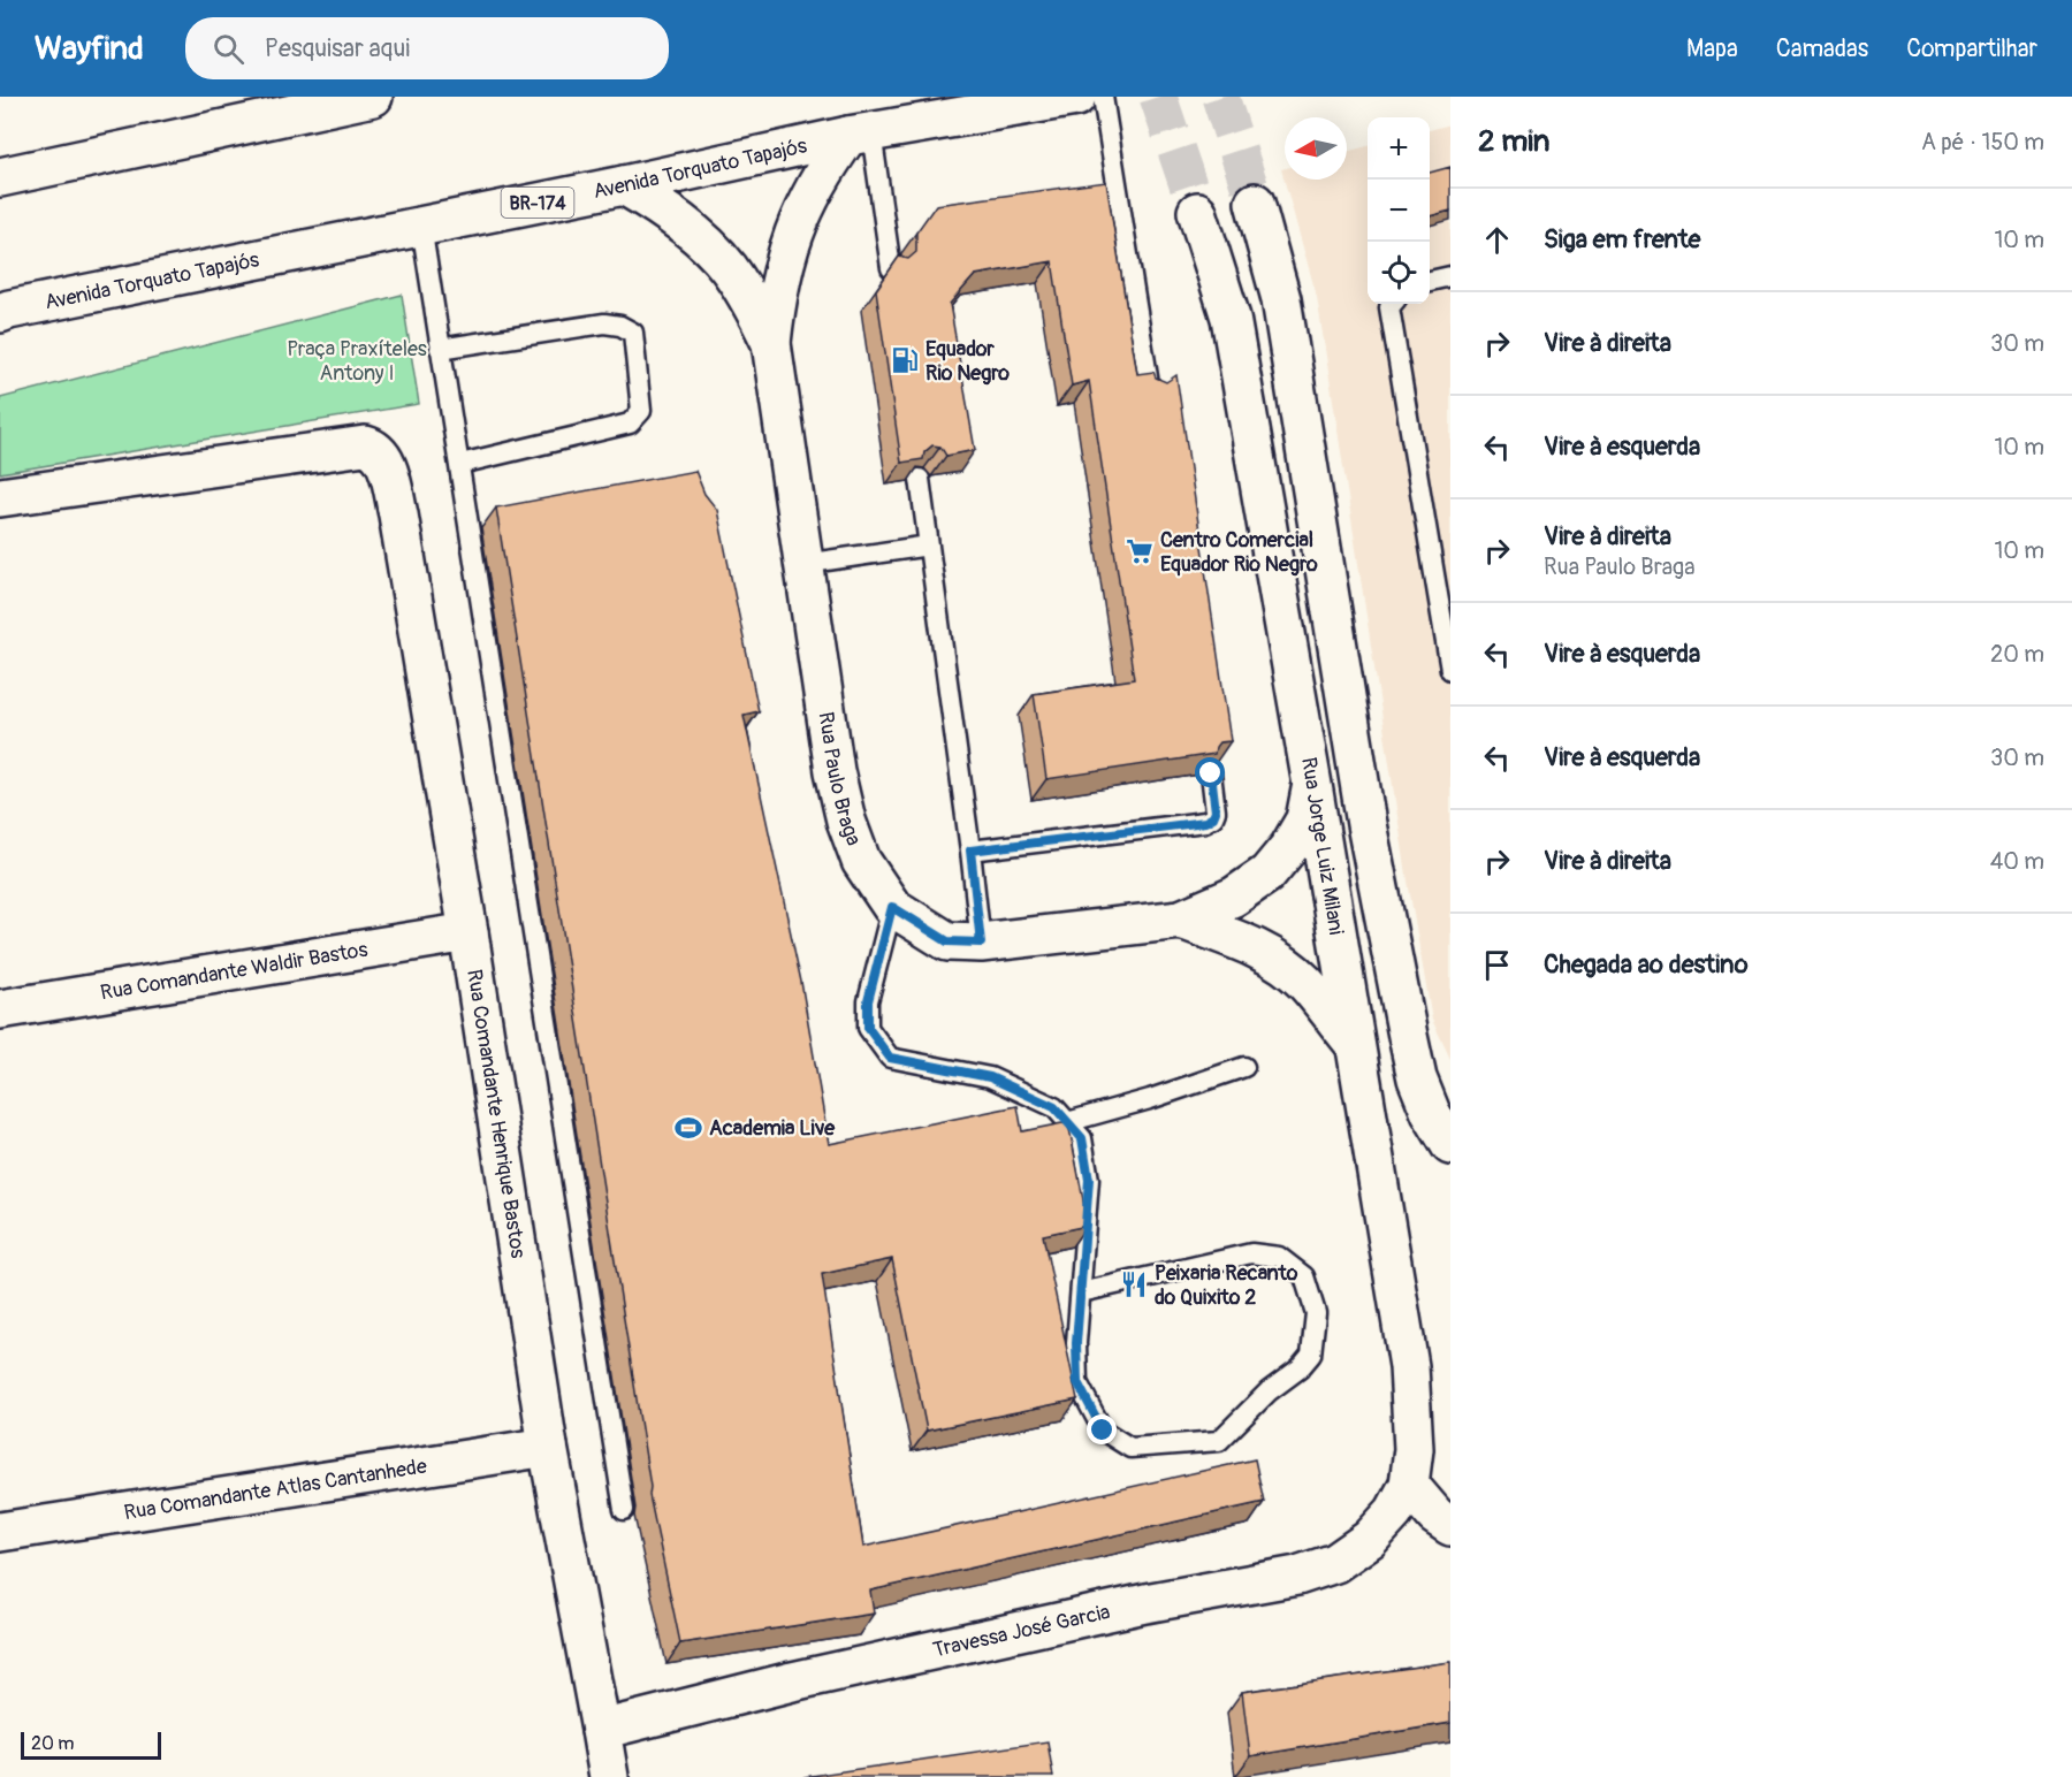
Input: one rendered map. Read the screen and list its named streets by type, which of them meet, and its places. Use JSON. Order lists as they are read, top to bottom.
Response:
{
  "streets": {
    "main road": [
      "Avenida Torquato Tapajós",
      "BR-174",
      "Rua Paulo Braga",
      "Rua Jorge Luiz Milani",
      "Rua Comandante Waldir Bastos",
      "Rua Comandante Henrique Bastos",
      "Rua Comandante Atlas Cantanhede",
      "Travessa José Garcia"
    ]
  },
  "crossings": [
    ["Avenida Torquato Tapajós", "Rua Paulo Braga"],
    ["Rua Paulo Braga", "Rua Jorge Luiz Milani"],
    ["Rua Jorge Luiz Milani", "Travessa José Garcia"],
    ["Rua Comandante Waldir Bastos", "Rua Comandante Henrique Bastos"],
    ["Rua Comandante Henrique Bastos", "Rua Comandante Atlas Cantanhede"],
    ["Rua Comandante Henrique Bastos", "Travessa José Garcia"]
  ],
  "parks": ["Praça Praxíteles Antony I"],
  "places": {
    "fuel station": ["Equador Rio Negro"],
    "supermarket": ["Centro Comercial Equador Rio Negro"],
    "sports": ["Academia Live"],
    "restaurant": ["Peixaria Recanto do Quixito 2"]
  },
  "scale_bar": "20 m",
  "north": "left",
  "page": {
    "header": "Wayfind",
    "search": "Pesquisar aqui",
    "nav": ["Mapa", "Camadas", "Compartilhar"],
    "heading": ["2 min", "A pé · 150 m"],
    "map_buttons": ["+", "−"],
    "list": [
      ["Siga em frente", "10 m"],
      ["Vire à direita", "30 m"],
      ["Vire à esquerda", "10 m"],
      ["Vire à direita", "Rua Paulo Braga", "10 m"],
      ["Vire à esquerda", "20 m"],
      ["Vire à esquerda", "30 m"],
      ["Vire à direita", "40 m"],
      "Chegada ao destino"
    ],
    "scale": "20 m"
  }
}
